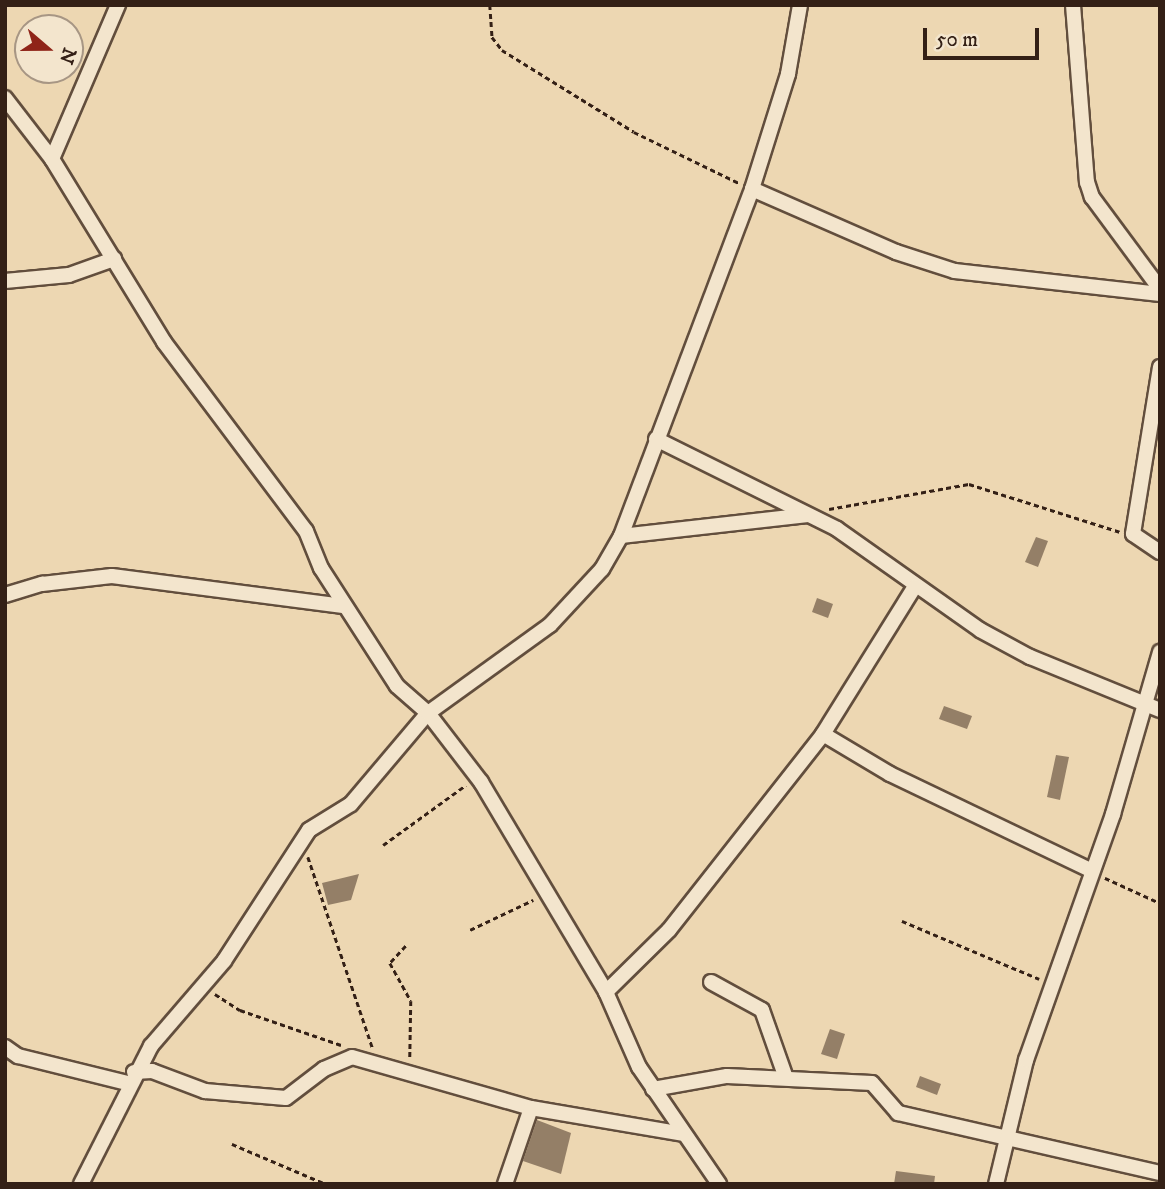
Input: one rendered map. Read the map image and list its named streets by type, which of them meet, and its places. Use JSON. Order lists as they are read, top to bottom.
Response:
{
  "scale_bar": "50 m",
  "north": "right"
}
